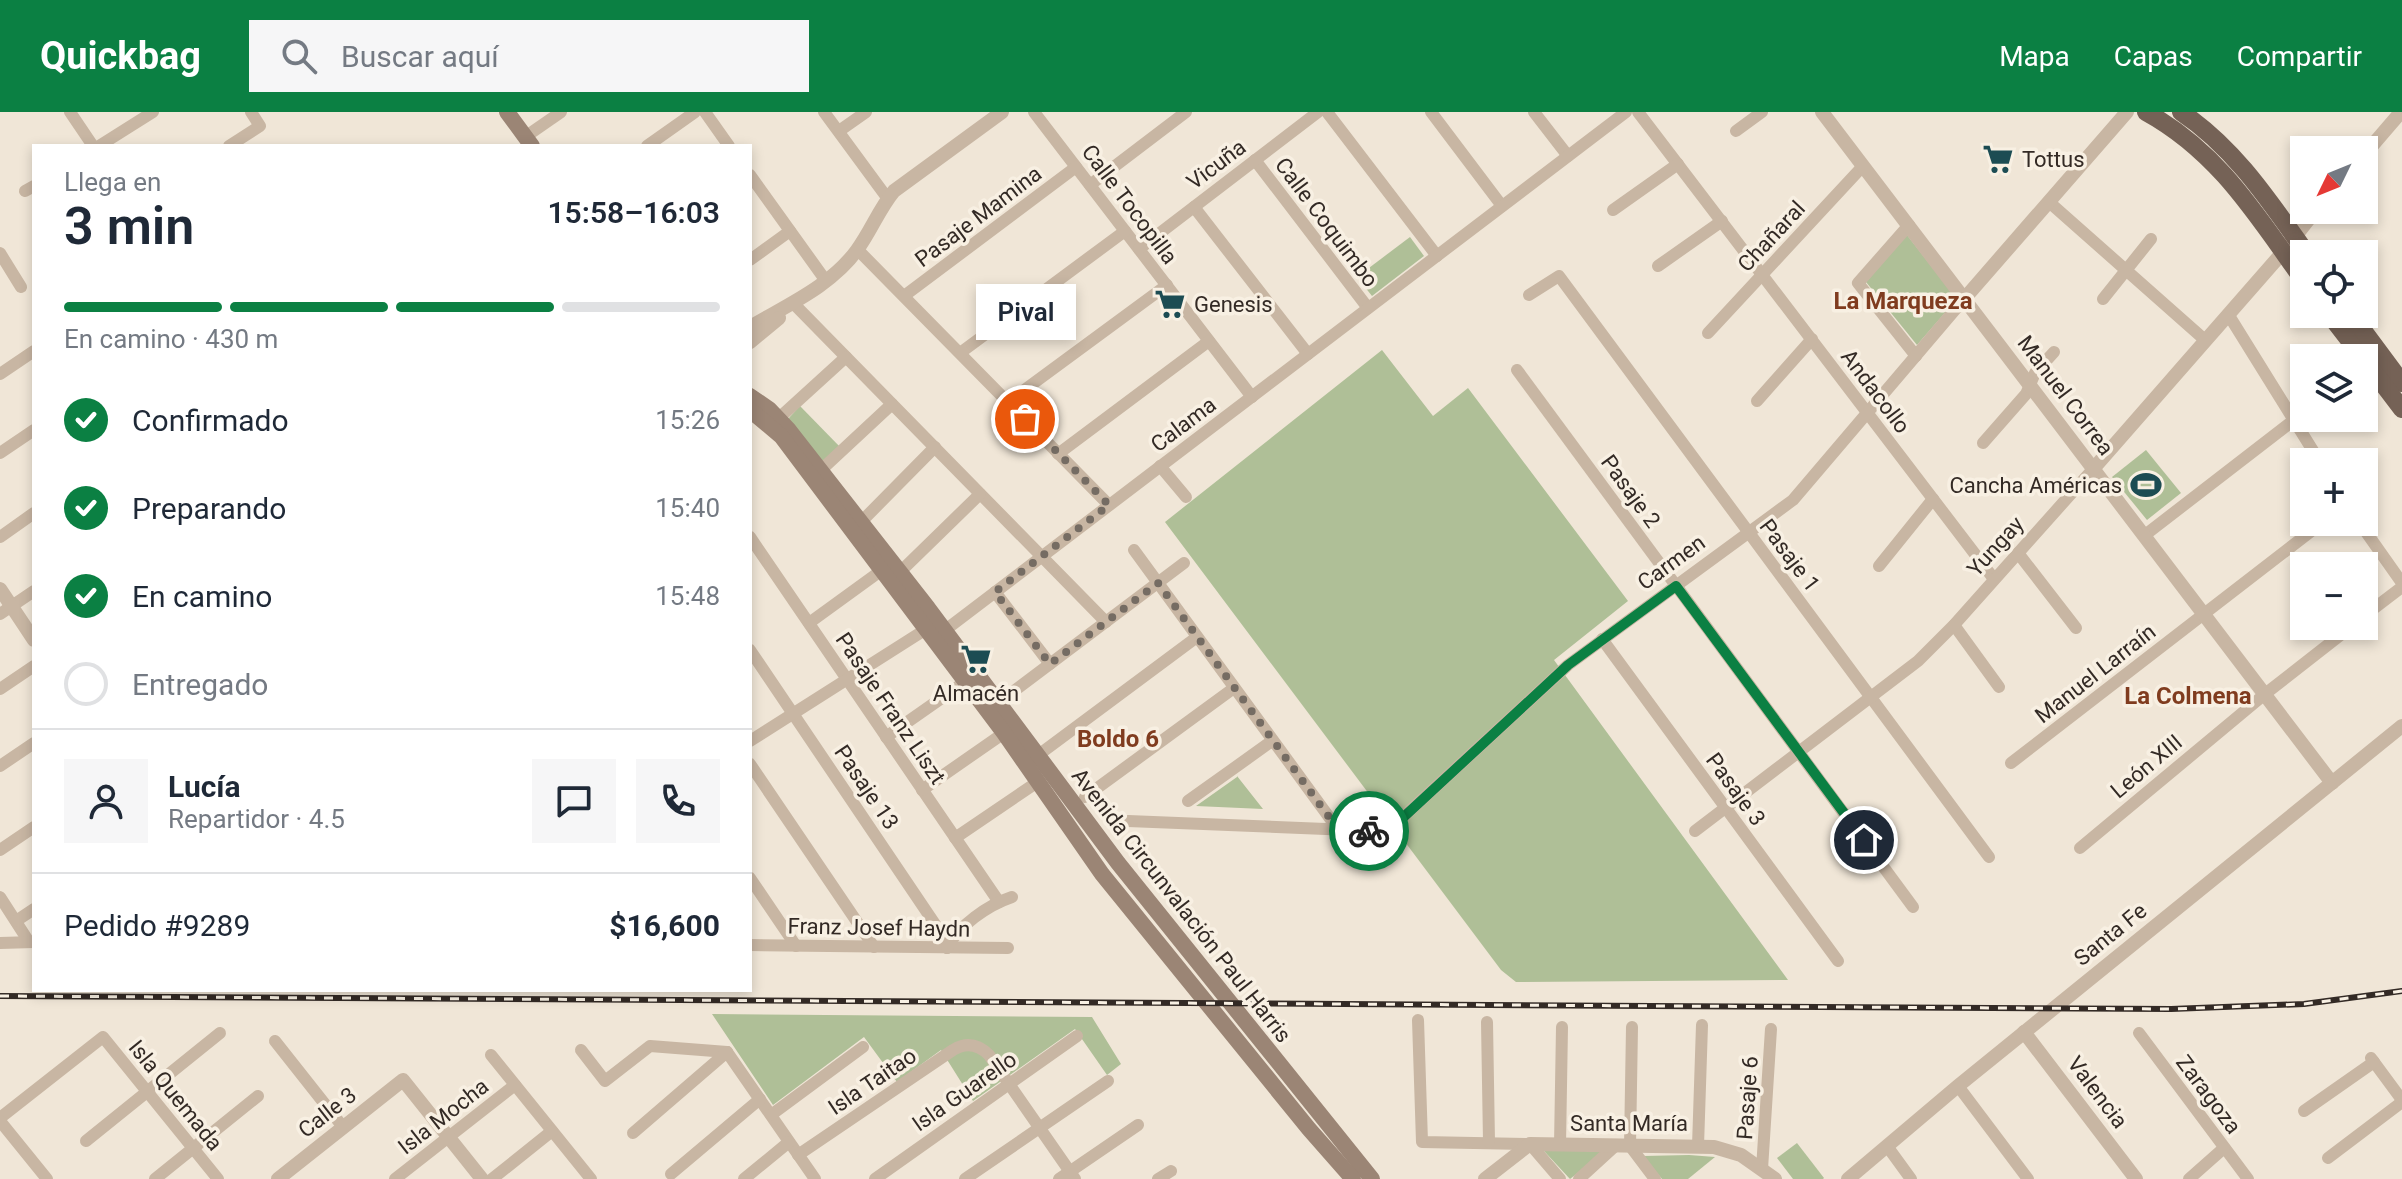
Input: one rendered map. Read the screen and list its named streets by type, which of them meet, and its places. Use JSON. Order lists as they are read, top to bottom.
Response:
{
  "streets": {
    "main road": ["Avenida Circunvalación Paul Harris"],
    "street": [
      "Vicuña",
      "Calle Tocopilla",
      "Pasaje Mamina",
      "Calle Coquimbo",
      "Chañaral",
      "Andacollo",
      "Manuel Correa",
      "Calama",
      "Pasaje 2",
      "Yungay",
      "Pasaje 1",
      "Carmen",
      "Manuel Larraín",
      "Pasaje Franz Liszt",
      "León XIII",
      "Pasaje 13",
      "Pasaje 3",
      "Franz Josef Haydn",
      "Santa Fe",
      "Isla Taitao",
      "Isla Guarello",
      "Valencia",
      "Zaragoza",
      "Isla Quemada",
      "Pasaje 6",
      "Calle 3",
      "Isla Mocha",
      "Santa María"
    ]
  },
  "crossings": [
    ["Vicuña", "Calle Tocopilla"],
    ["Vicuña", "Calle Coquimbo"],
    ["Calle Tocopilla", "Pasaje Mamina"],
    ["Calle Tocopilla", "Calama"],
    ["Calle Coquimbo", "Calama"],
    ["Chañaral", "Andacollo"],
    ["Chañaral", "Manuel Correa"],
    ["Andacollo", "Yungay"],
    ["Andacollo", "Carmen"],
    ["Manuel Correa", "Yungay"],
    ["Manuel Correa", "Carmen"],
    ["Manuel Correa", "Manuel Larraín"],
    ["Manuel Correa", "León XIII"],
    ["Manuel Correa", "Santa Fe"],
    ["Calama", "Pasaje Franz Liszt"],
    ["Calama", "Pasaje 13"],
    ["Calama", "Avenida Circunvalación Paul Harris"],
    ["Pasaje 2", "Yungay"],
    ["Pasaje 2", "Carmen"],
    ["Yungay", "Pasaje 1"],
    ["Yungay", "Pasaje 3"],
    ["Pasaje 1", "Carmen"],
    ["Carmen", "Pasaje 3"],
    ["Pasaje Franz Liszt", "Pasaje 13"],
    ["Pasaje Franz Liszt", "Franz Josef Haydn"],
    ["Pasaje 13", "Franz Josef Haydn"],
    ["Santa Fe", "Valencia"],
    ["Isla Taitao", "Isla Guarello"],
    ["Pasaje 6", "Santa María"],
    ["Calle 3", "Isla Mocha"]
  ],
  "districts": ["La Marqueza", "La Colmena", "Boldo 6"],
  "places": {
    "supermarket": ["Tottus", "Genesis", "Almacén"],
    "other": ["Pival"],
    "sports": ["Cancha Américas"]
  },
  "north": "bottom left",
  "page": {
    "header": "Quickbag",
    "search": "Buscar aquí",
    "nav": ["Mapa", "Capas", "Compartir"],
    "map_buttons": ["+", "−"],
    "heading": ["3 min", "Llega en", "15:58–16:03"],
    "panel": [
      "Lucía",
      "Repartidor · 4.5",
      "Pedido #9289",
      "$16,600"
    ],
    "bar": "En camino · 430 m",
    "bubble": "Pival",
    "list": [
      ["Confirmado", "15:26"],
      ["Preparando", "15:40"],
      ["En camino", "15:48"],
      "Entregado"
    ]
  }
}
